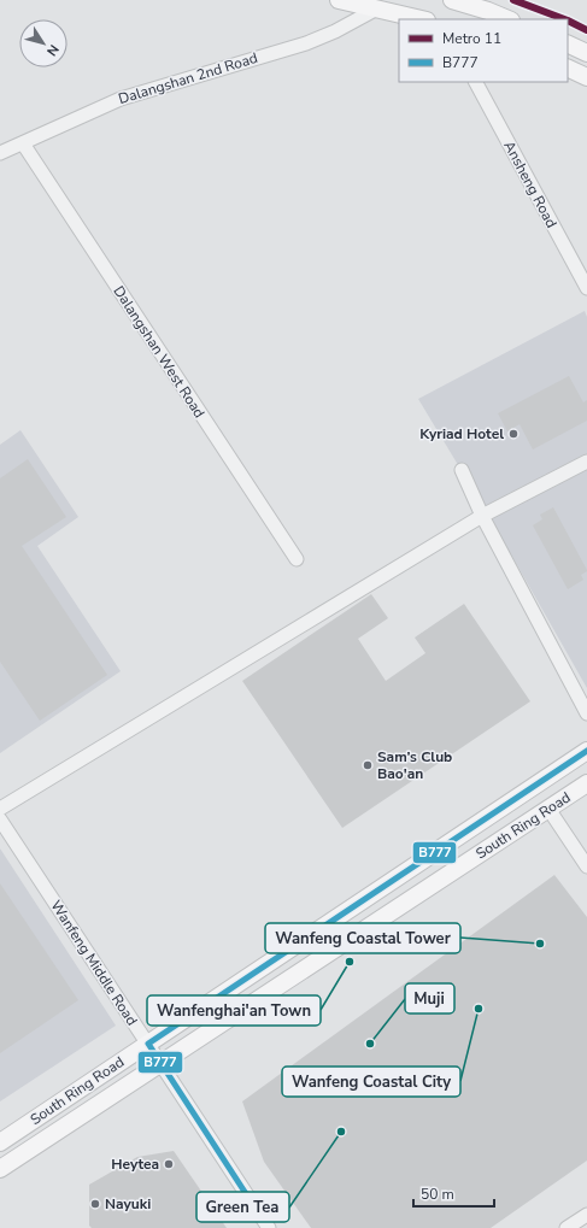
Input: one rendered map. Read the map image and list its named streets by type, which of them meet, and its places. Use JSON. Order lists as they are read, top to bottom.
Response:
{
  "streets": {
    "main road": ["South Ring Road"],
    "street": [
      "Dalangshan 2nd Road",
      "Ansheng Road",
      "Dalangshan West Road",
      "Wanfeng Middle Road"
    ]
  },
  "crossings": [
    ["Dalangshan 2nd Road", "Dalangshan West Road"],
    ["South Ring Road", "Wanfeng Middle Road"]
  ],
  "places": [
    "Kyriad Hotel",
    "Sam’s Club Bao'an",
    "Wanfeng Coastal Tower",
    "Wanfenghai'an Town",
    "Wanfeng Coastal City",
    "Muji",
    "Green Tea",
    "Heytea",
    "Nayuki"
  ],
  "lines": ["metro line 11", "transit line B777"],
  "legend": ["Metro 11", "B777"],
  "scale_bar": "50 m",
  "north": "bottom right"
}
